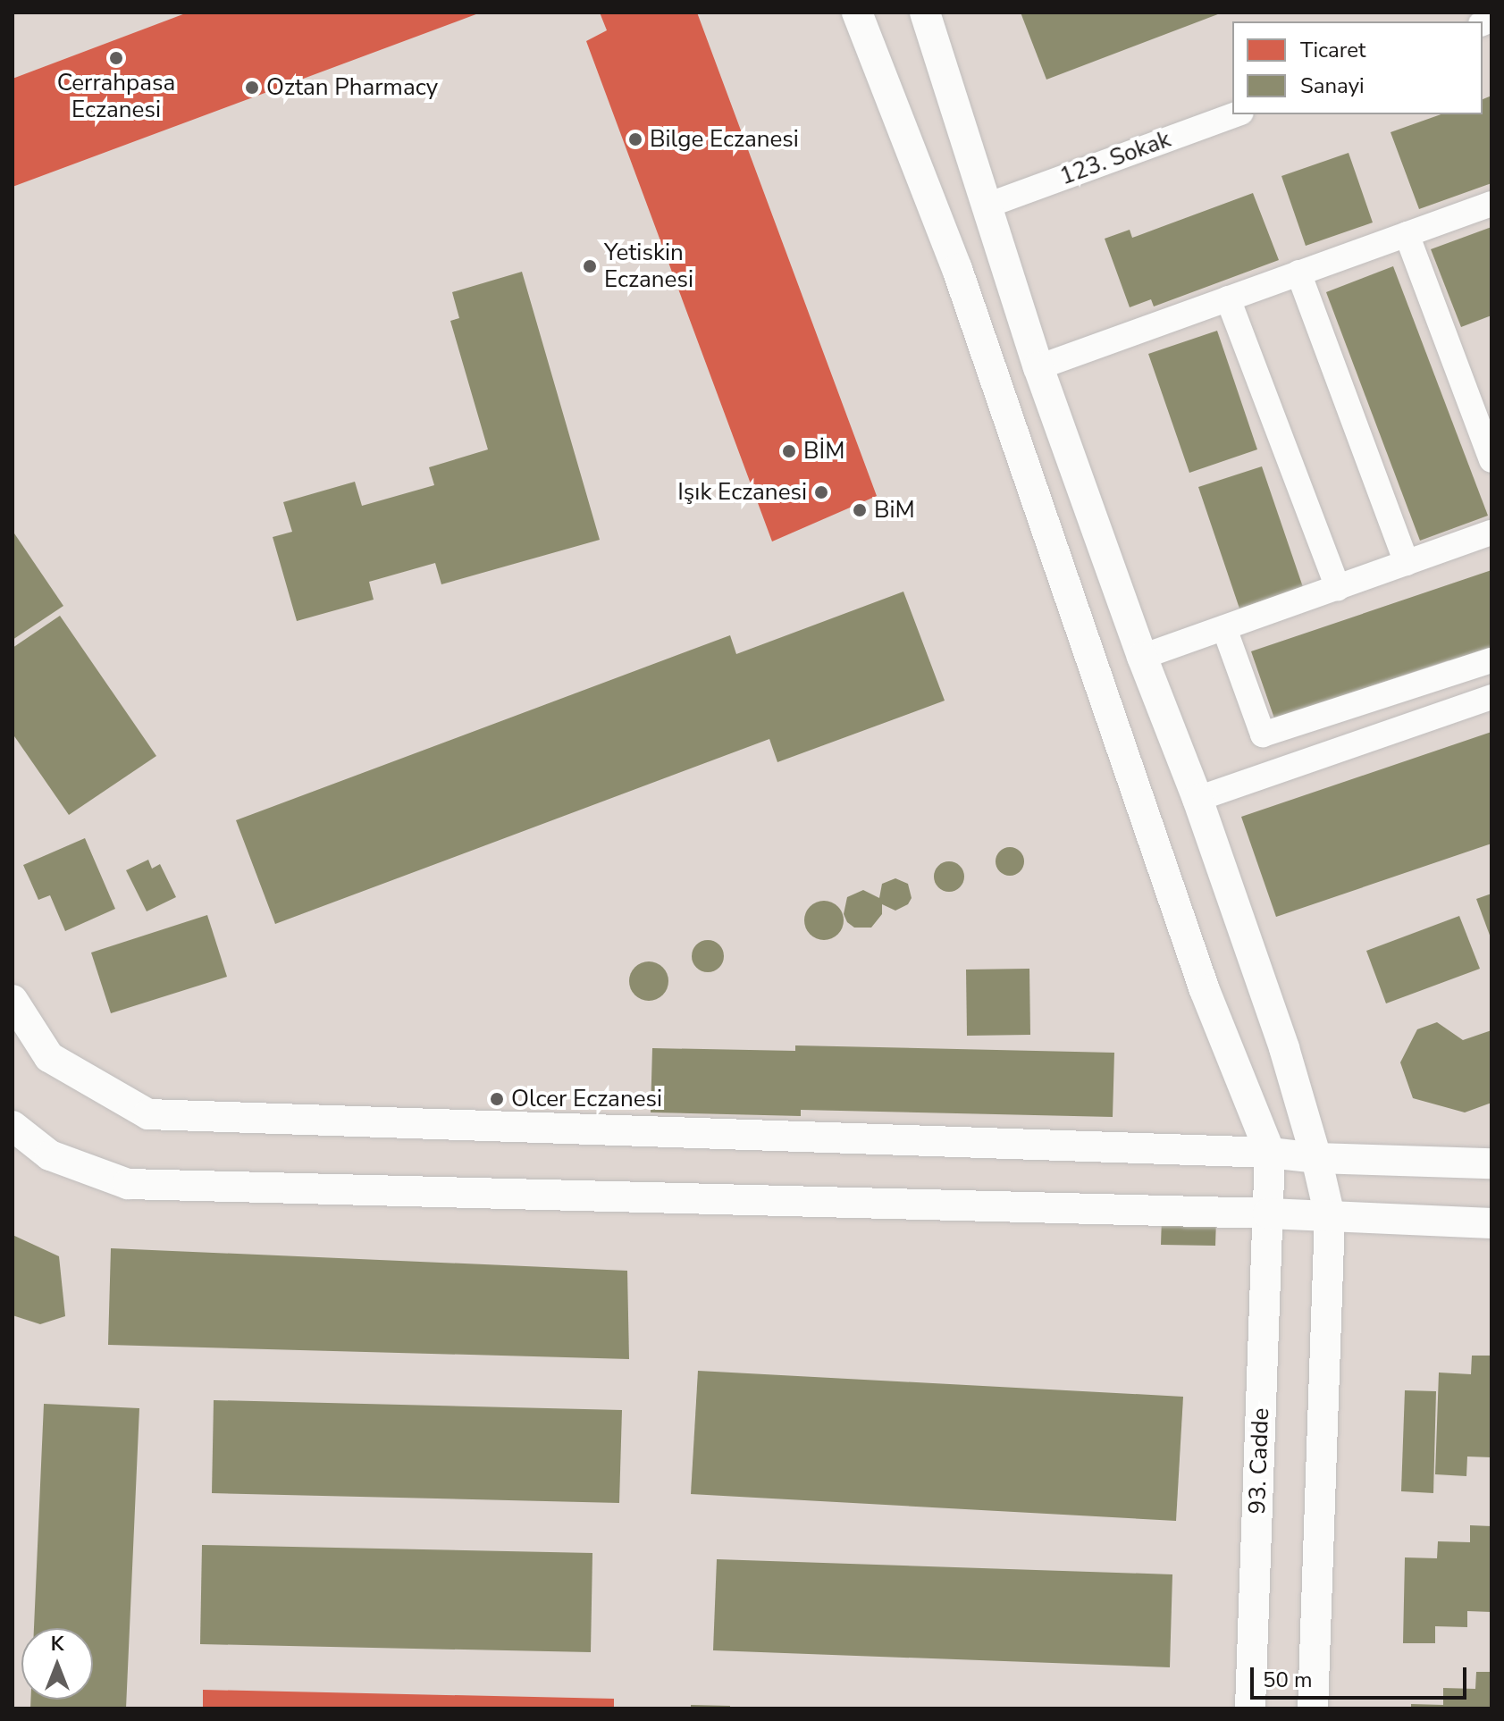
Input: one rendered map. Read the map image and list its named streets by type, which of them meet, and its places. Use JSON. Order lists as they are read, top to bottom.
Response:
{
  "streets": {
    "street": ["123. Sokak", "93. Cadde"]
  },
  "places": [
    "Cerrahpasa Eczanesi",
    "Oztan Pharmacy",
    "Bilge Eczanesi",
    "Yetiskin Eczanesi",
    "BİM",
    "Işık Eczanesi",
    "BiM",
    "Olcer Eczanesi"
  ],
  "legend": ["Ticaret", "Sanayi"],
  "scale_bar": "50 m",
  "north": "top"
}
